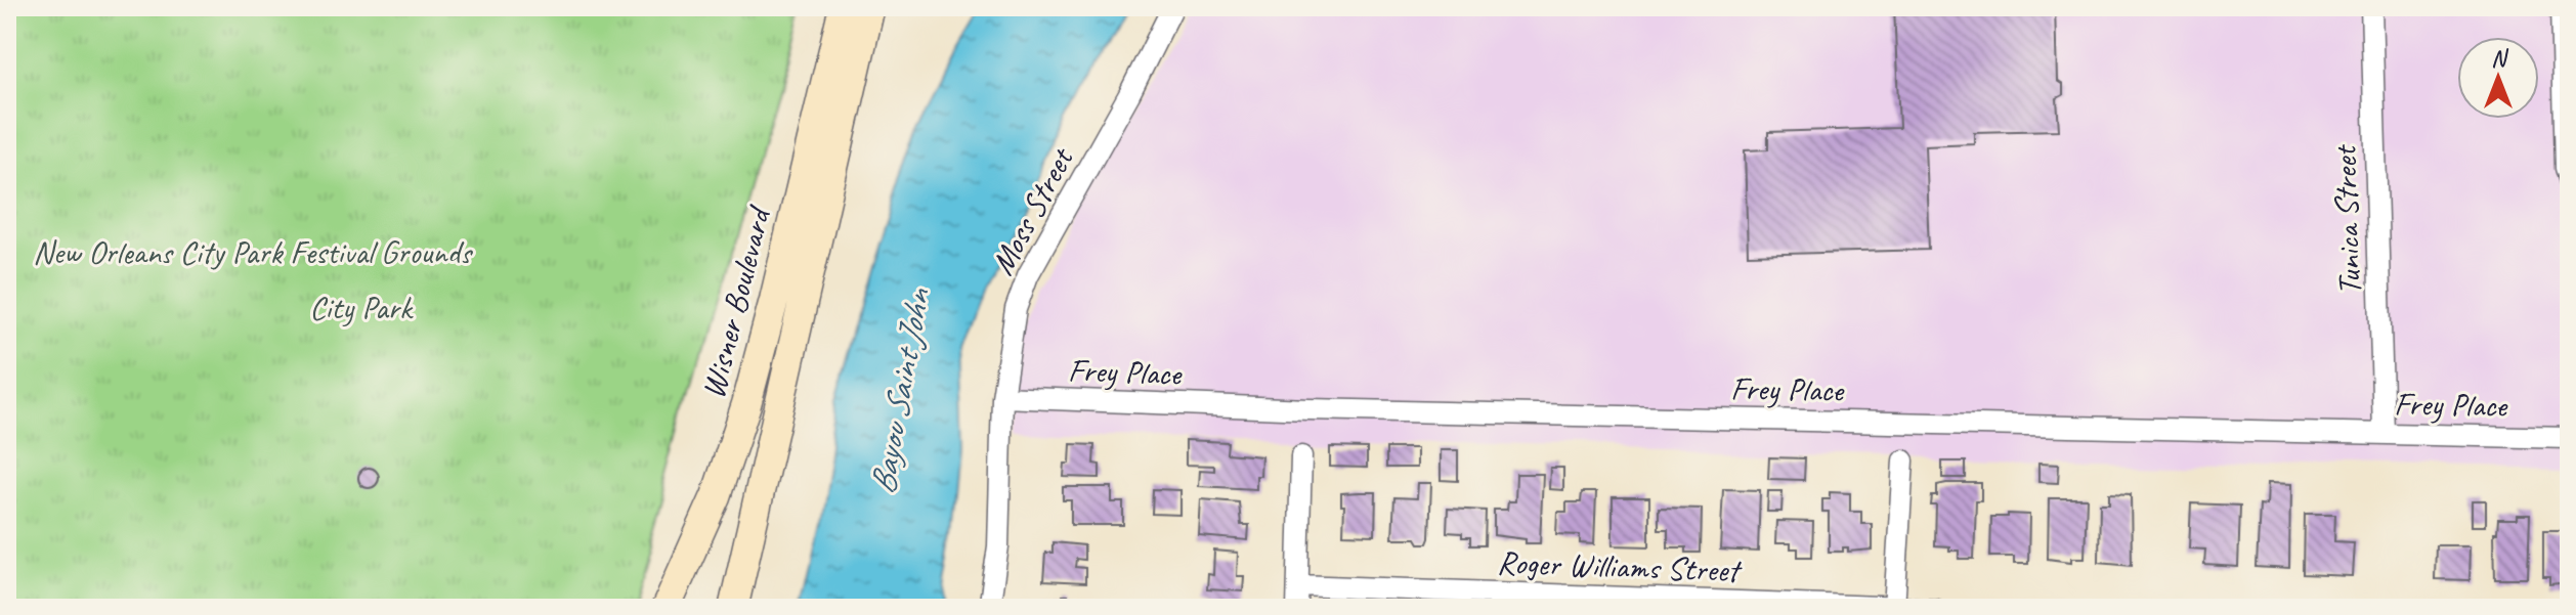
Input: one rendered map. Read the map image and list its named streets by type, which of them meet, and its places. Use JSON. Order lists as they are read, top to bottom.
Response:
{
  "streets": {
    "street": [
      "Moss Street",
      "Tunica Street",
      "Wisner Boulevard",
      "Frey Place",
      "Roger Williams Street"
    ]
  },
  "crossings": [
    ["Moss Street", "Frey Place"],
    ["Tunica Street", "Frey Place"]
  ],
  "water": ["Bayou Saint John"],
  "parks": ["New Orleans City Park Festival Grounds", "City Park"],
  "north": "top"
}
